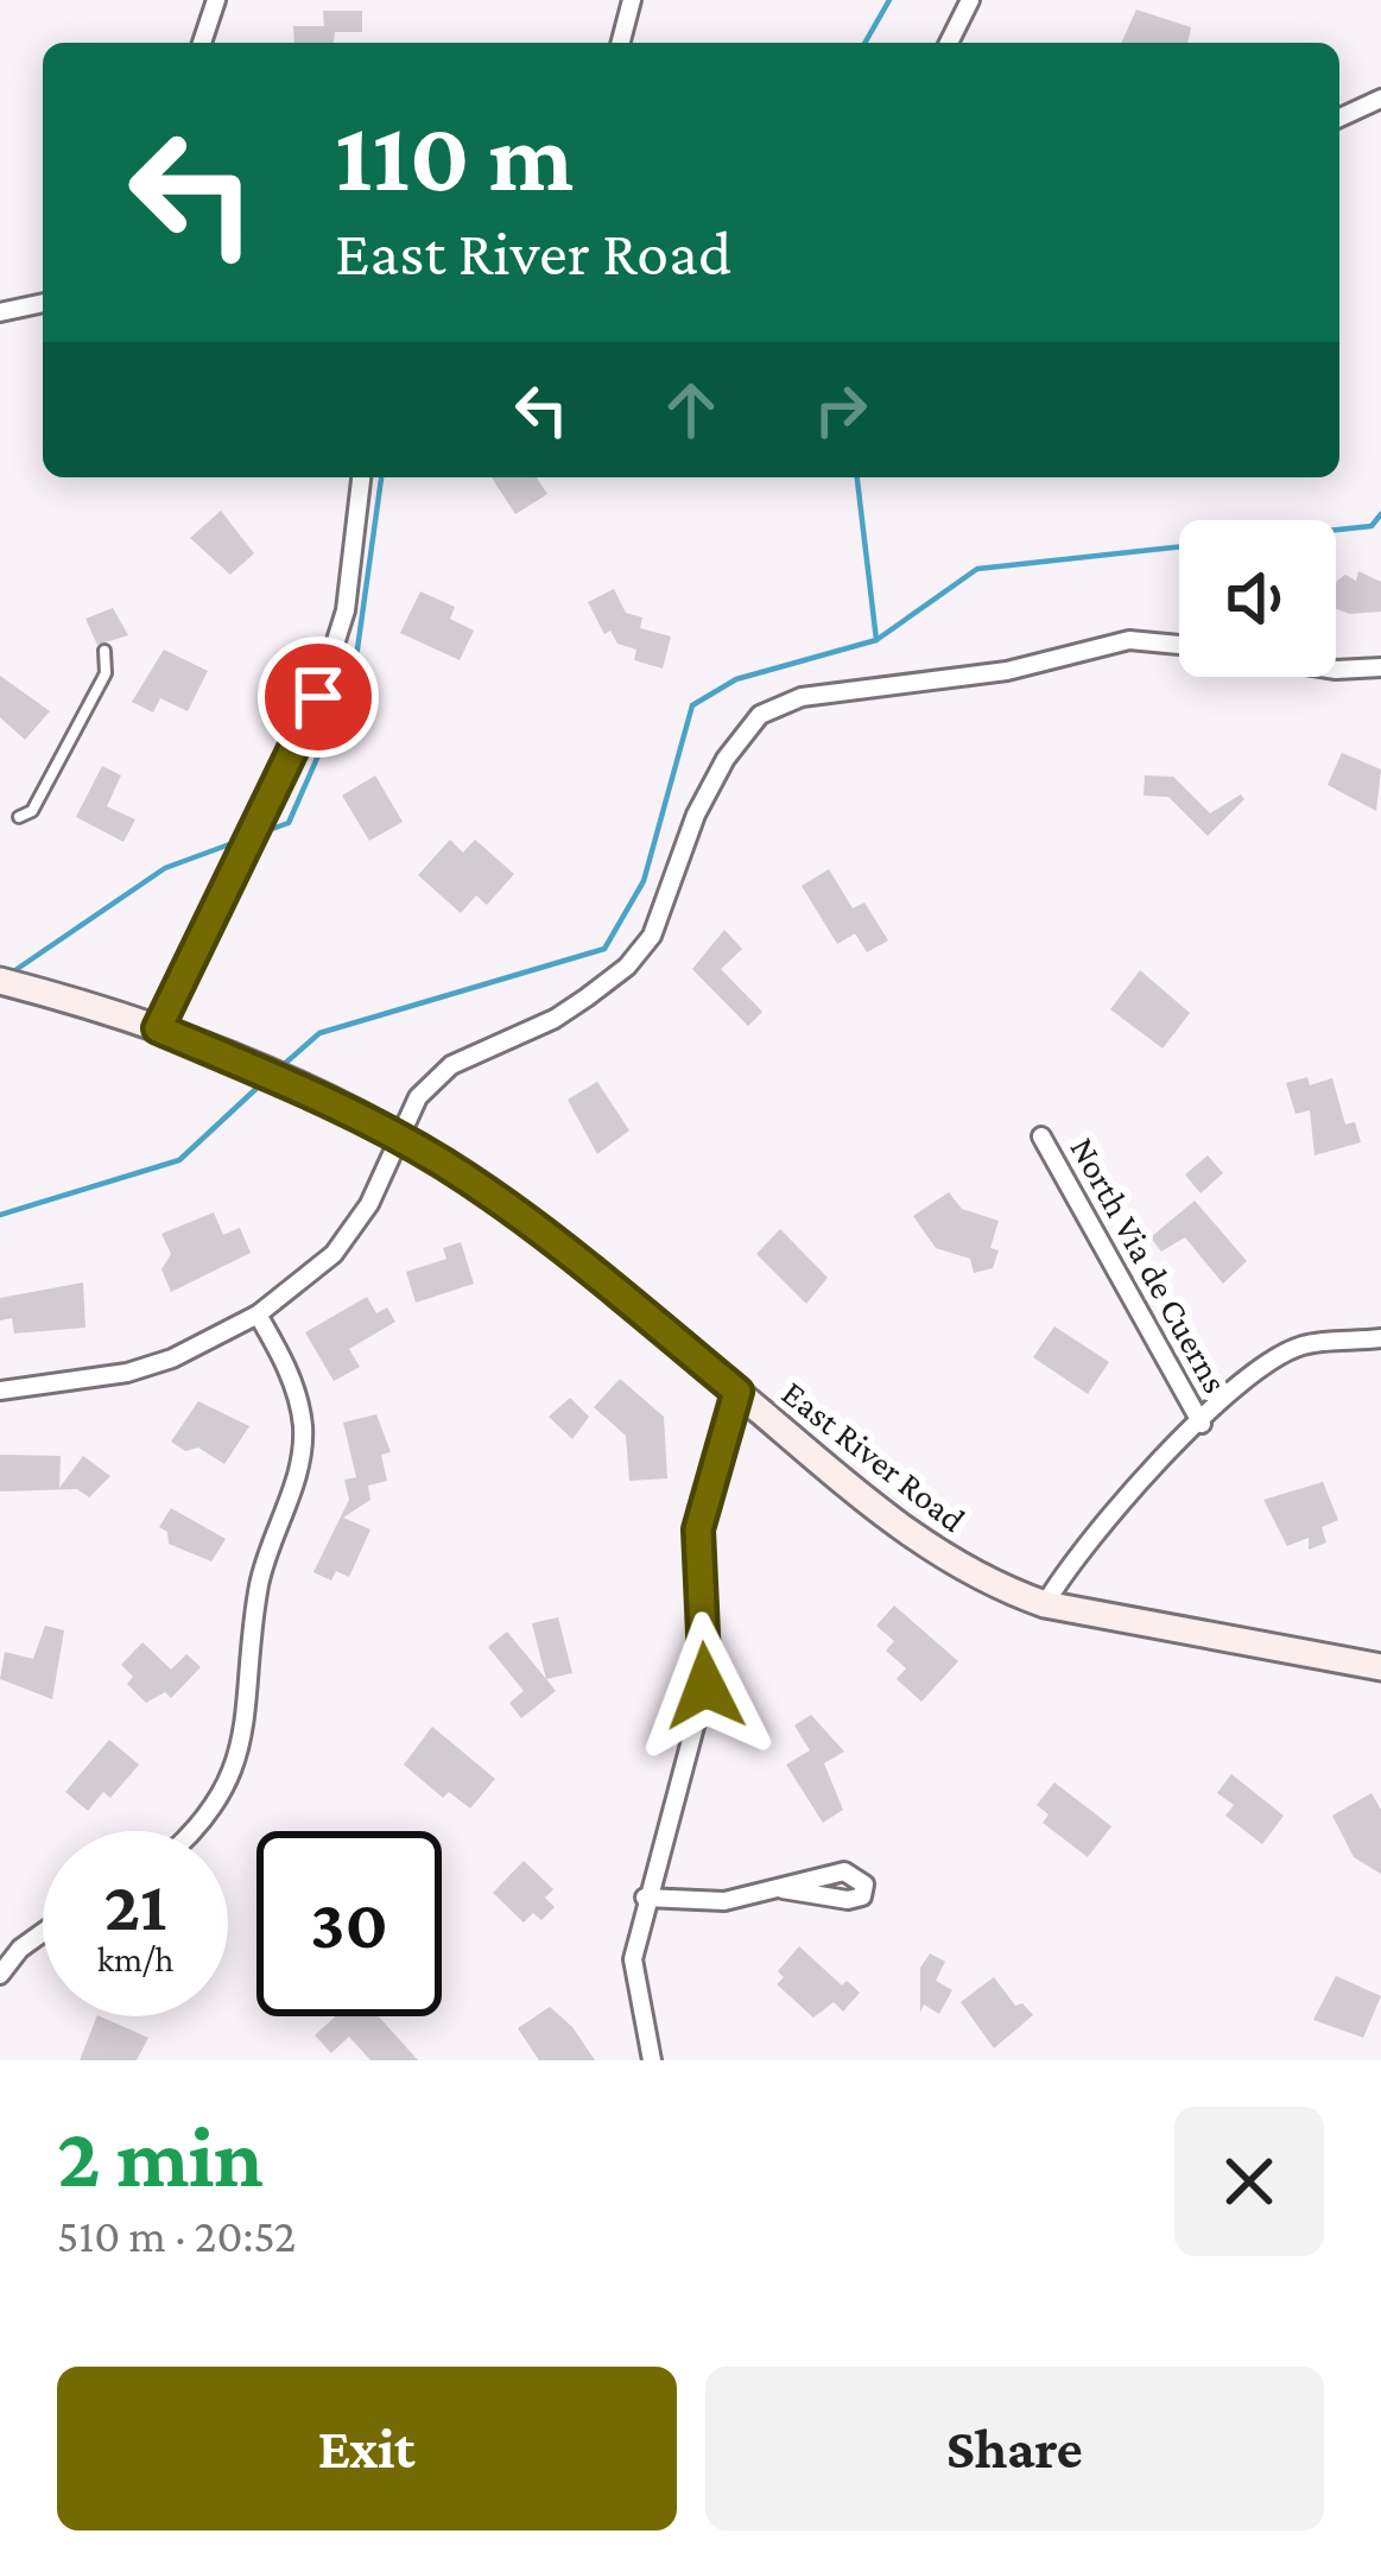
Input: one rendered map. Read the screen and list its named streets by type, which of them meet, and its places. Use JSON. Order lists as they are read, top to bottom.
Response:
{
  "streets": {
    "street": ["North Via de Cuerns", "East River Road"]
  },
  "page": {
    "turn": ["110 m", "East River Road"],
    "speed": "21 km/h",
    "limit": "30",
    "heading": ["2 min", "510 m · 20:52"],
    "buttons": ["Exit", "Share"]
  }
}
